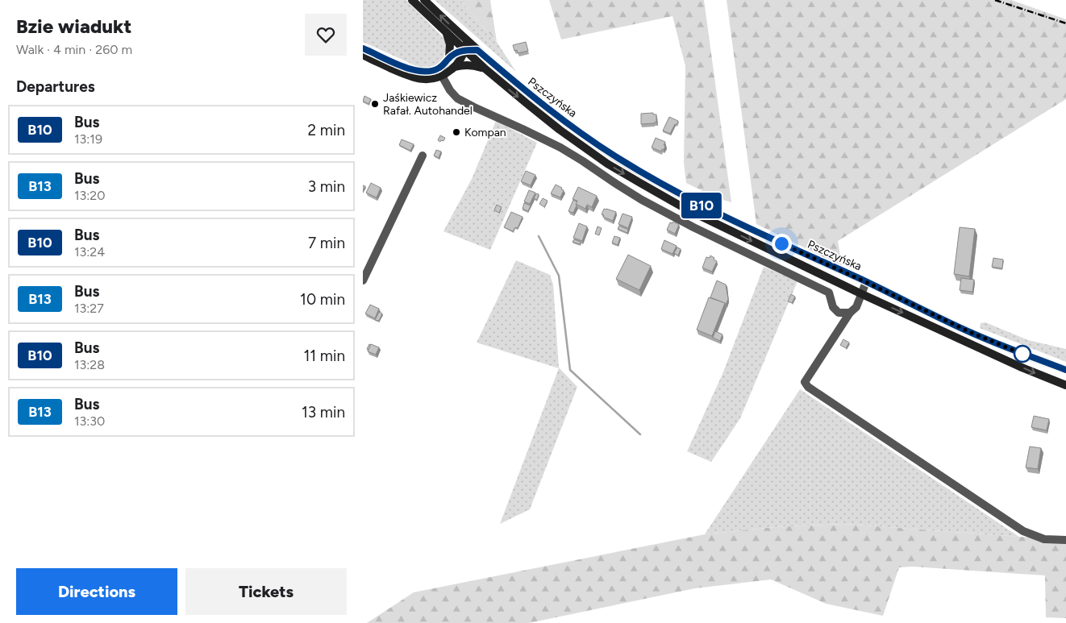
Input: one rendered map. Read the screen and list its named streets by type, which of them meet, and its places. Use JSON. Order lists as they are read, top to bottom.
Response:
{
  "streets": {
    "main road": ["Pszczyńska"]
  },
  "places": ["Jaśkiewicz Rafał. Autohandel", "Kompan"],
  "lines": ["bus line B10"],
  "page": {
    "heading": [
      ["Bzie wiadukt", "Walk · 4 min · 260 m"],
      "Departures"
    ],
    "on_map": "B10",
    "list": [
      {
        "mark": "B10",
        "name": "Bus",
        "note": "13:19",
        "value": "2 min"
      },
      {
        "mark": "B13",
        "name": "Bus",
        "note": "13:20",
        "value": "3 min"
      },
      {
        "mark": "B10",
        "name": "Bus",
        "note": "13:24",
        "value": "7 min"
      },
      {
        "mark": "B13",
        "name": "Bus",
        "note": "13:27",
        "value": "10 min"
      },
      {
        "mark": "B10",
        "name": "Bus",
        "note": "13:28",
        "value": "11 min"
      },
      {
        "mark": "B13",
        "name": "Bus",
        "note": "13:30",
        "value": "13 min"
      }
    ],
    "buttons": ["Directions", "Tickets"]
  }
}
